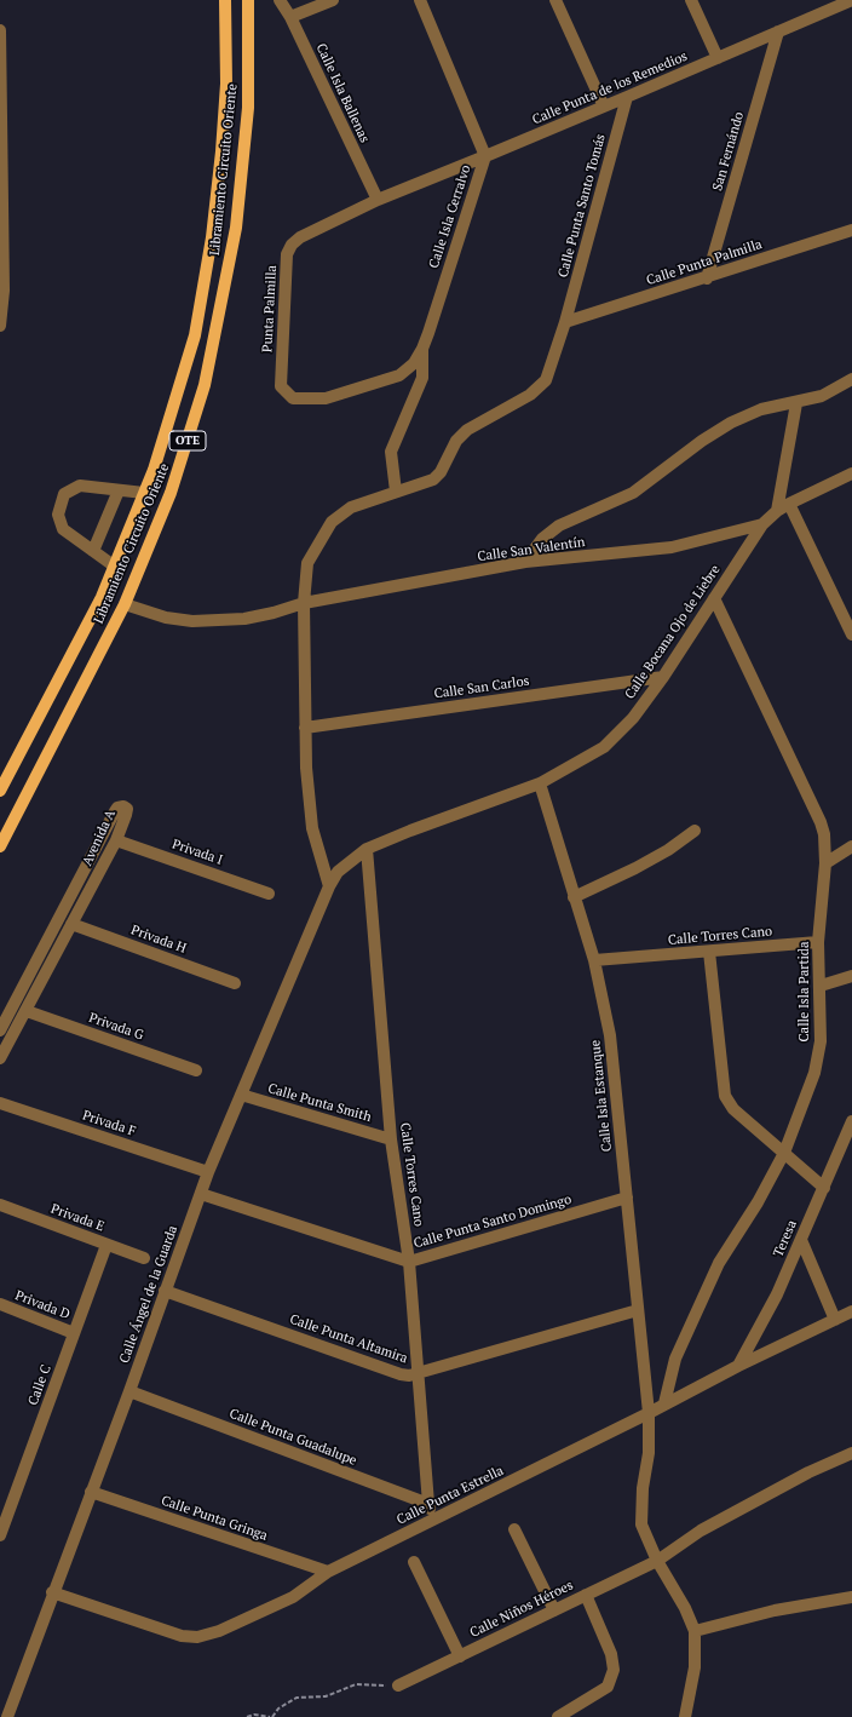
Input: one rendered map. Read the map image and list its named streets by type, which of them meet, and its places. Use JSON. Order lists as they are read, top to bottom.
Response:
{
  "streets": {
    "main road": ["Libramiento Circuito Oriente", "OTE"],
    "street": [
      "Calle Punta de los Remedios",
      "Calle Isla Ballenas",
      "San Fernándo",
      "Calle Punta Santo Tomás",
      "Calle Isla Cerralvo",
      "Calle Punta Palmilla",
      "Punta Palmilla",
      "Calle San Valentín",
      "Calle Bocana Ojo de Liebre",
      "Calle San Carlos",
      "Avenida A",
      "Privada I",
      "Calle Torres Cano",
      "Privada H",
      "Calle Isla Partida",
      "Privada G",
      "Calle Isla Estanque",
      "Calle Punta Smith",
      "Privada F",
      "Privada E",
      "Calle Punta Santo Domingo",
      "Teresa",
      "Calle Ángel de la Guarda",
      "Privada D",
      "Calle Punta Altamira",
      "Calle C",
      "Calle Punta Guadalupe",
      "Calle Punta Estrella",
      "Calle Punta Gringa",
      "Calle Niños Héroes"
    ]
  },
  "crossings": [
    ["Calle Punta de los Remedios", "Calle Isla Ballenas"],
    ["Calle Punta de los Remedios", "San Fernándo"],
    ["Calle Punta de los Remedios", "Calle Punta Santo Tomás"],
    ["Calle Punta de los Remedios", "Calle Isla Cerralvo"],
    ["Calle Punta de los Remedios", "Punta Palmilla"],
    ["Calle Isla Ballenas", "Punta Palmilla"],
    ["San Fernándo", "Calle Punta Palmilla"],
    ["Libramiento Circuito Oriente", "Calle San Valentín"],
    ["Calle Punta Santo Tomás", "Calle Punta Palmilla"],
    ["Calle Punta Santo Tomás", "Calle San Valentín"],
    ["Calle Isla Cerralvo", "Punta Palmilla"],
    ["Calle San Valentín", "Calle Bocana Ojo de Liebre"],
    ["Calle Bocana Ojo de Liebre", "Calle San Carlos"],
    ["Calle Bocana Ojo de Liebre", "Calle Torres Cano"],
    ["Calle Bocana Ojo de Liebre", "Calle Isla Partida"],
    ["Calle Bocana Ojo de Liebre", "Calle Isla Estanque"],
    ["Calle Bocana Ojo de Liebre", "Calle Ángel de la Guarda"],
    ["Avenida A", "Privada I"],
    ["Avenida A", "Privada H"],
    ["Avenida A", "Privada G"],
    ["Calle Torres Cano", "Calle Isla Partida"],
    ["Calle Torres Cano", "Calle Isla Estanque"],
    ["Calle Torres Cano", "Calle Punta Smith"],
    ["Calle Torres Cano", "Calle Punta Santo Domingo"],
    ["Calle Torres Cano", "Calle Punta Altamira"],
    ["Calle Torres Cano", "Calle Punta Guadalupe"],
    ["Calle Isla Partida", "Calle Punta Estrella"],
    ["Calle Isla Estanque", "Calle Punta Santo Domingo"],
    ["Calle Isla Estanque", "Calle Punta Altamira"],
    ["Calle Isla Estanque", "Calle Punta Estrella"],
    ["Calle Isla Estanque", "Calle Niños Héroes"],
    ["Calle Punta Smith", "Calle Ángel de la Guarda"],
    ["Privada F", "Calle Ángel de la Guarda"],
    ["Privada E", "Calle C"],
    ["Calle Punta Santo Domingo", "Calle Ángel de la Guarda"],
    ["Teresa", "Calle Punta Estrella"],
    ["Calle Ángel de la Guarda", "Calle Punta Altamira"],
    ["Calle Ángel de la Guarda", "Calle Punta Guadalupe"],
    ["Calle Ángel de la Guarda", "Calle Punta Estrella"],
    ["Calle Ángel de la Guarda", "Calle Punta Gringa"],
    ["Privada D", "Calle C"],
    ["Calle Punta Estrella", "Calle Punta Gringa"]
  ]
}
